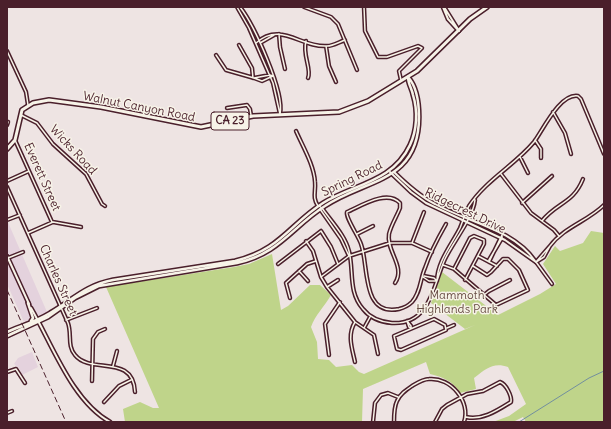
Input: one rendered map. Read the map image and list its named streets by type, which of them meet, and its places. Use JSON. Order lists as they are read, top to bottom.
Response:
{
  "streets": {
    "main road": ["Walnut Canyon Road", "CA 23", "Spring Road"],
    "street": [
      "Wicks Road",
      "Everett Street",
      "Ridgecrest Drive",
      "Charles Street"
    ]
  },
  "crossings": [
    ["Walnut Canyon Road", "Spring Road"],
    ["Spring Road", "Ridgecrest Drive"],
    ["Spring Road", "Charles Street"]
  ],
  "parks": ["Mammoth Highlands Park"]
}
